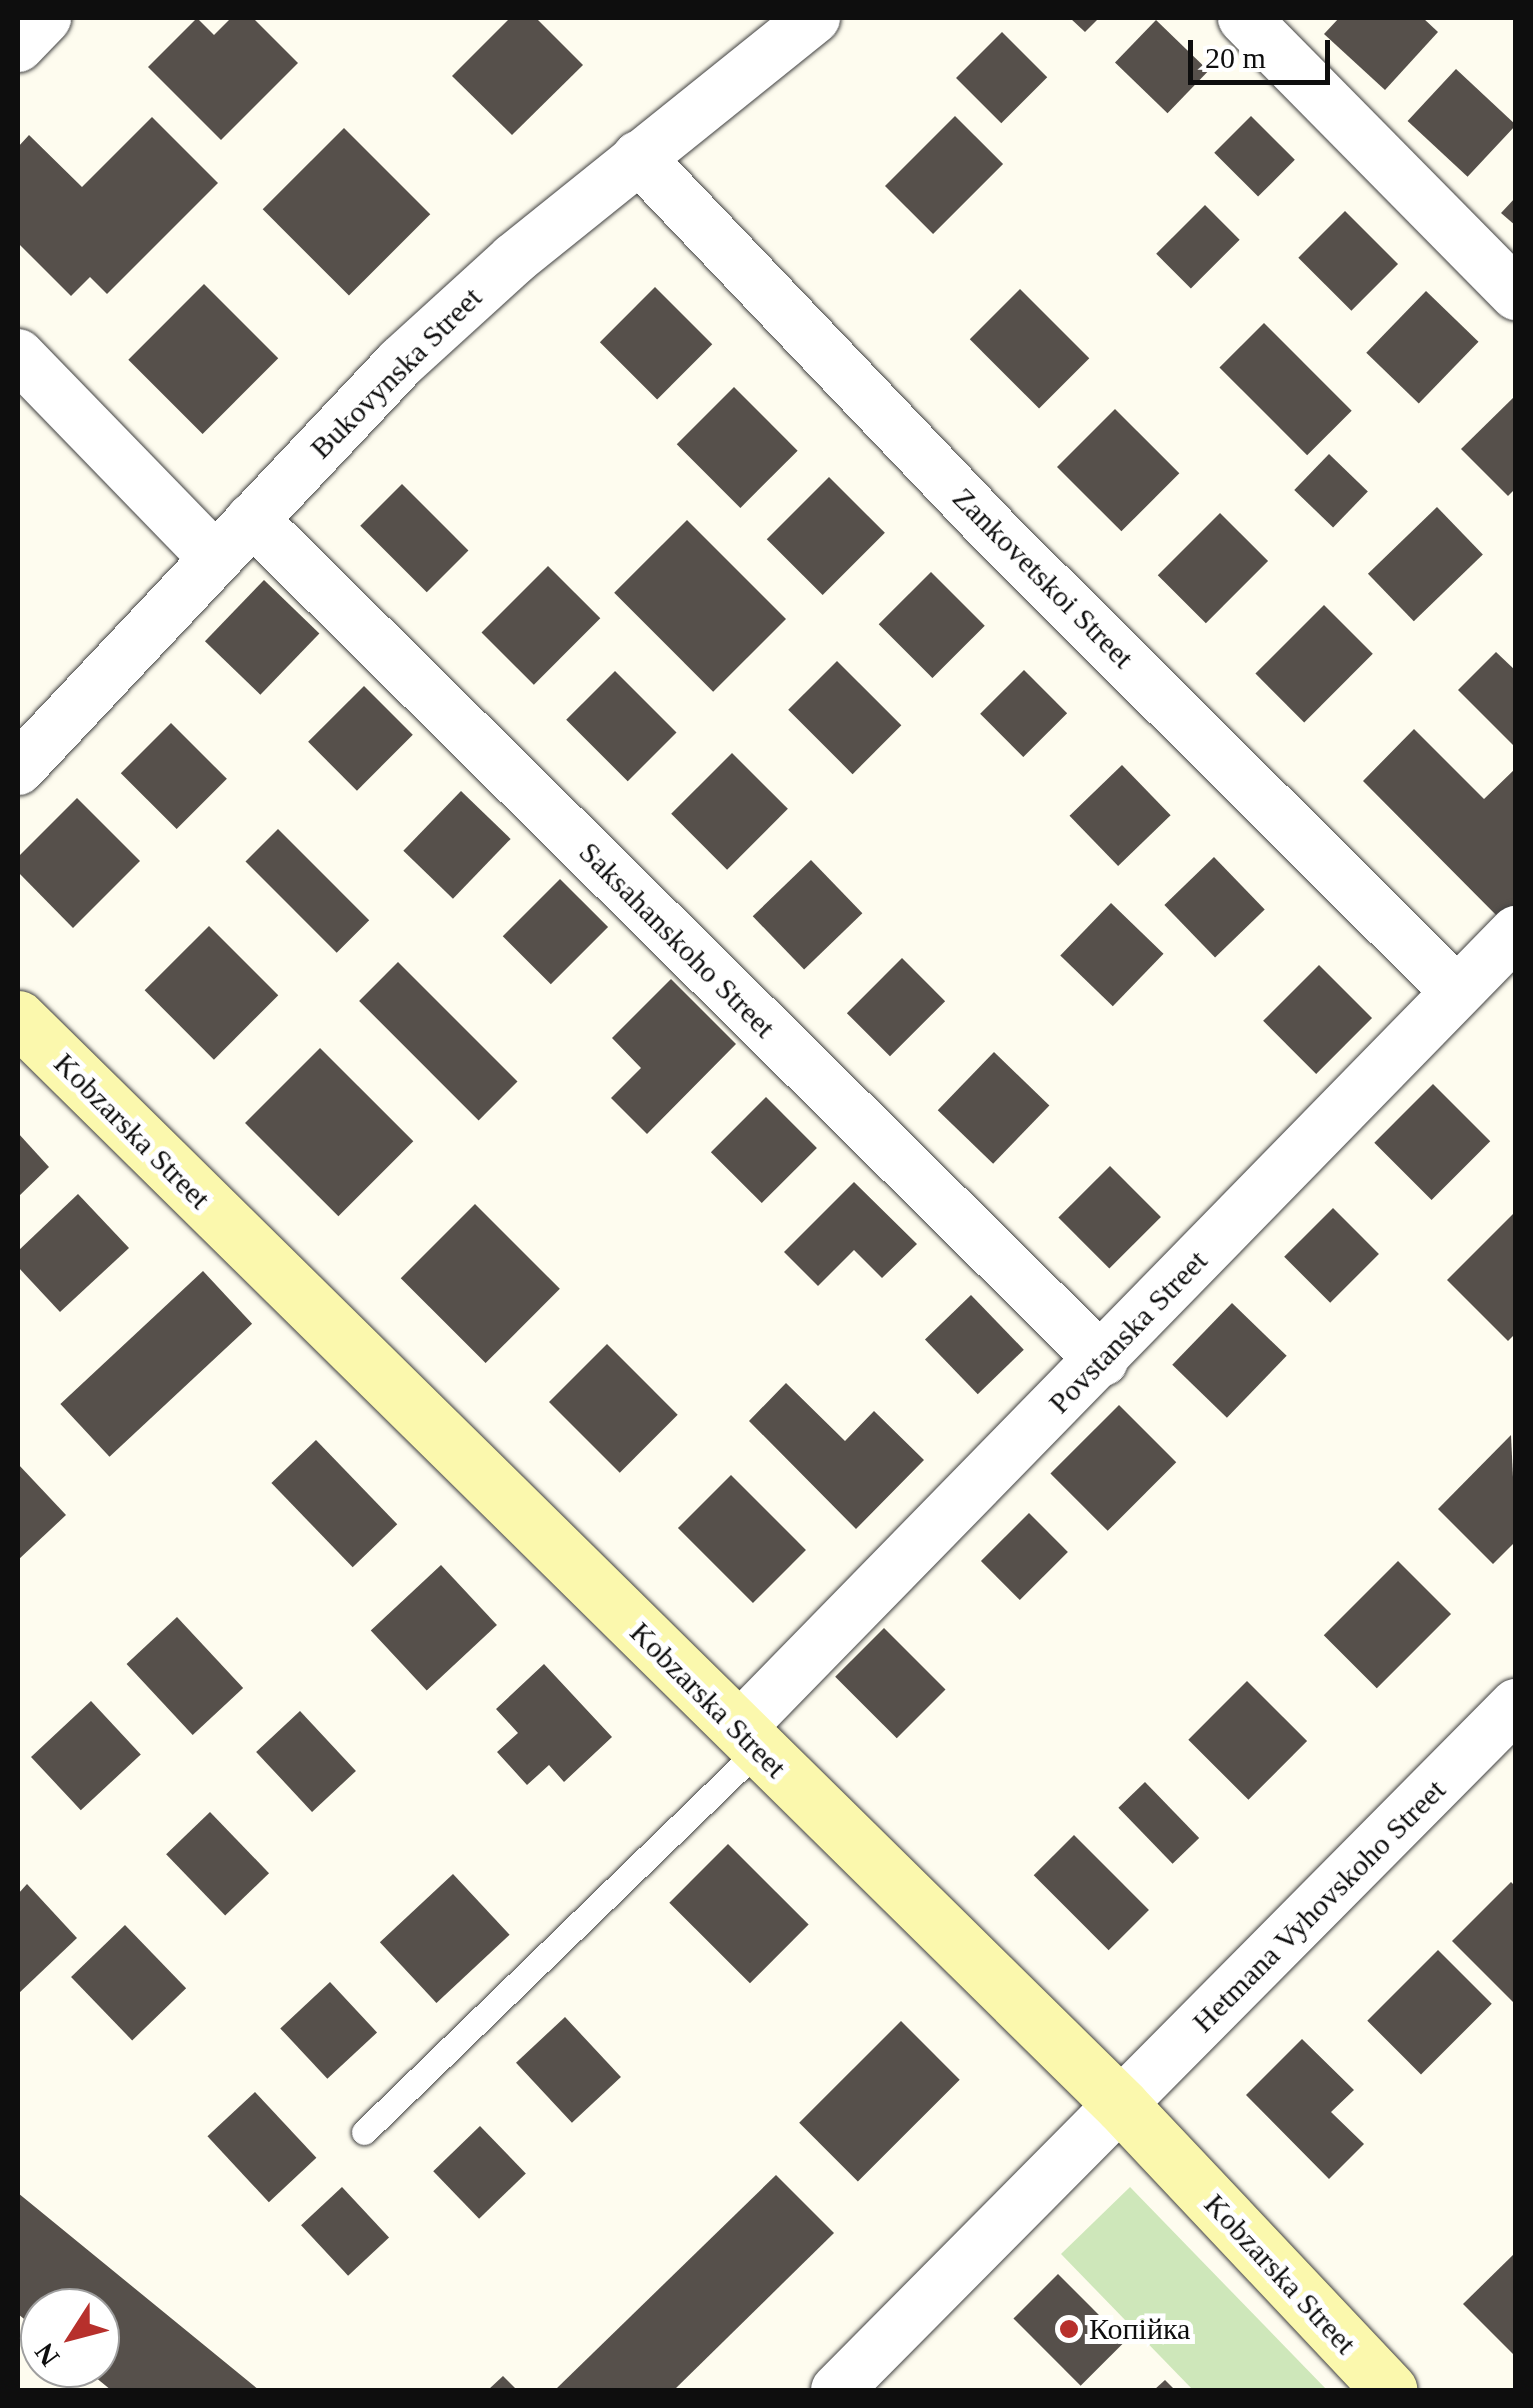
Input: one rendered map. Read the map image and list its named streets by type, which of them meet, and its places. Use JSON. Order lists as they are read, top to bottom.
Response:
{
  "streets": {
    "street": [
      "Bukovynska Street",
      "Zankovetskoi Street",
      "Saksahanskoho Street",
      "Kobzarska Street",
      "Povstanska Street",
      "Hetmana Vyhovskoho Street"
    ]
  },
  "crossings": [
    ["Bukovynska Street", "Zankovetskoi Street"],
    ["Bukovynska Street", "Saksahanskoho Street"],
    ["Zankovetskoi Street", "Povstanska Street"],
    ["Saksahanskoho Street", "Povstanska Street"],
    ["Kobzarska Street", "Povstanska Street"],
    ["Kobzarska Street", "Hetmana Vyhovskoho Street"]
  ],
  "places": ["Копійка"],
  "scale_bar": "20 m",
  "north": "bottom left"
}
